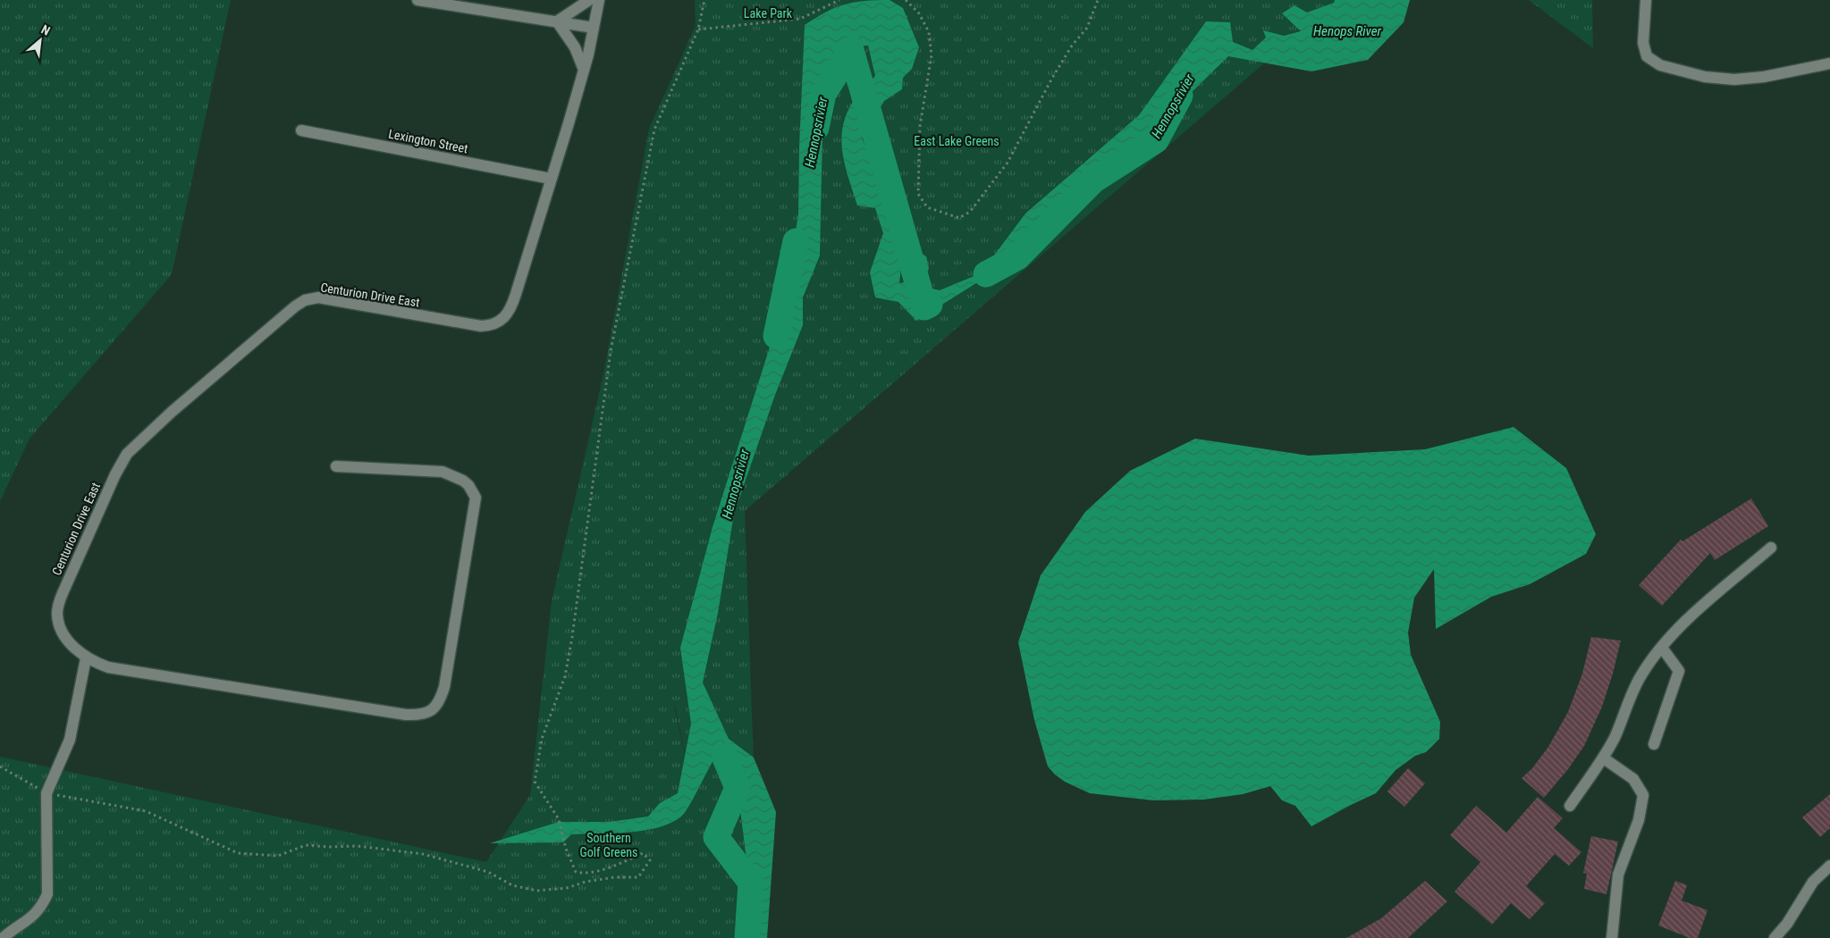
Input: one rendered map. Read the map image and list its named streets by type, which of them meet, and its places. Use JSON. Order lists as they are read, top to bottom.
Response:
{
  "streets": {
    "street": ["Lexington Street", "Centurion Drive East"]
  },
  "crossings": [
    ["Lexington Street", "Centurion Drive East"]
  ],
  "water": ["Henops River", "Hennopsrivier"],
  "parks": ["Lake Park", "East Lake Greens", "Southern Golf Greens"],
  "north": "top right"
}
